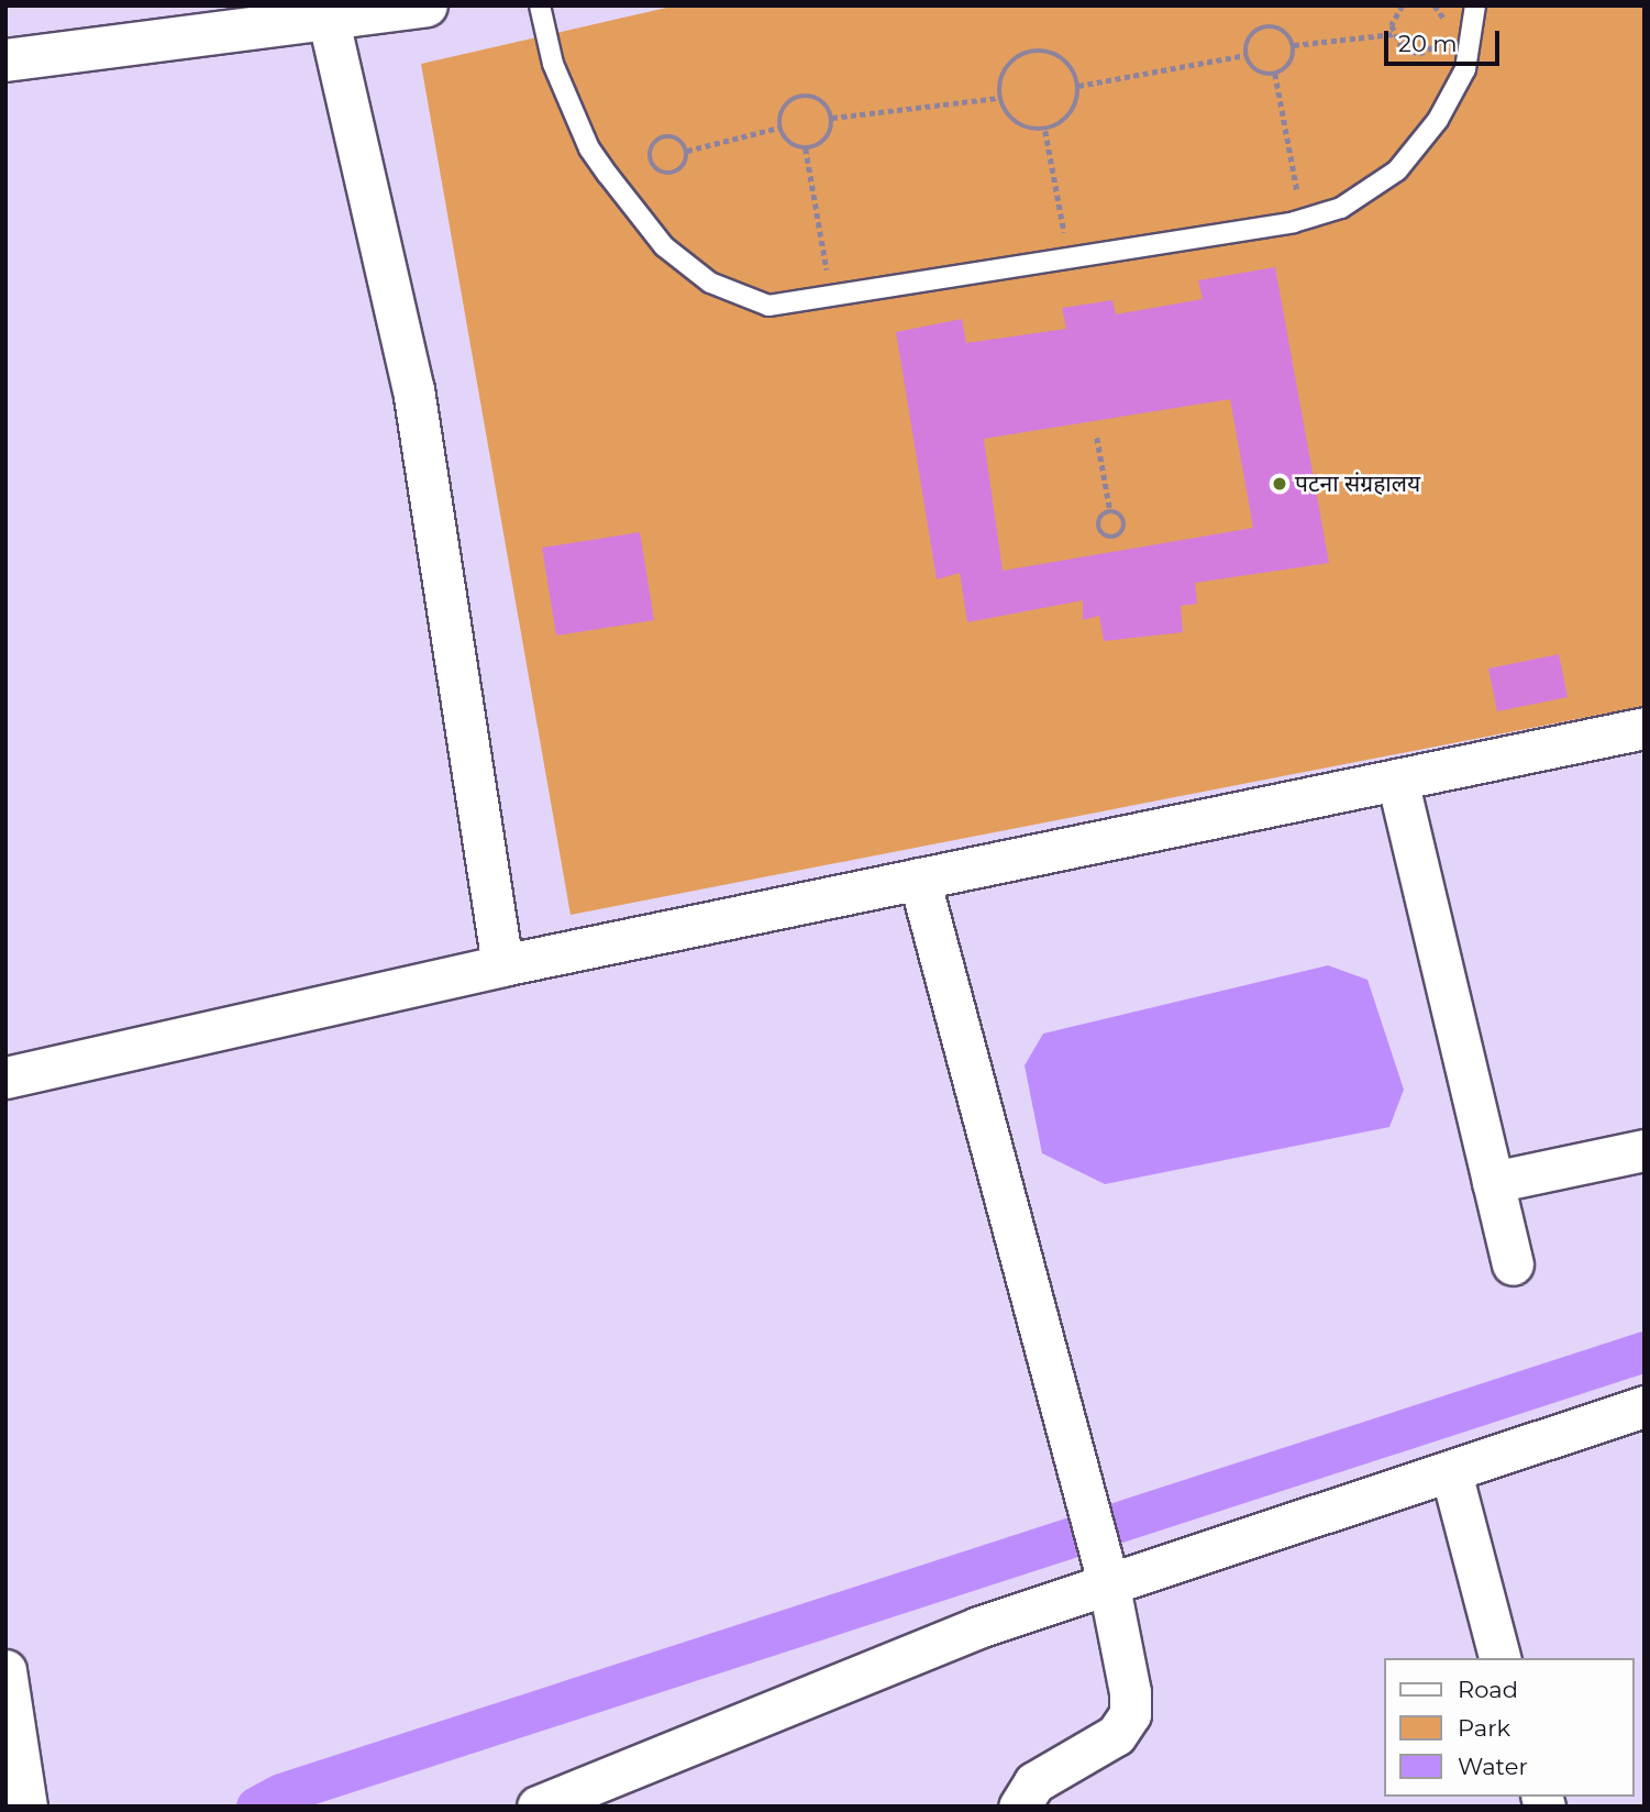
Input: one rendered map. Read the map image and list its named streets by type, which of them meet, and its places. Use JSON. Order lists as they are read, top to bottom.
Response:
{
  "places": ["पटना संग्रहालय"],
  "legend": ["Road", "Park", "Water"],
  "scale_bar": "20 m"
}
